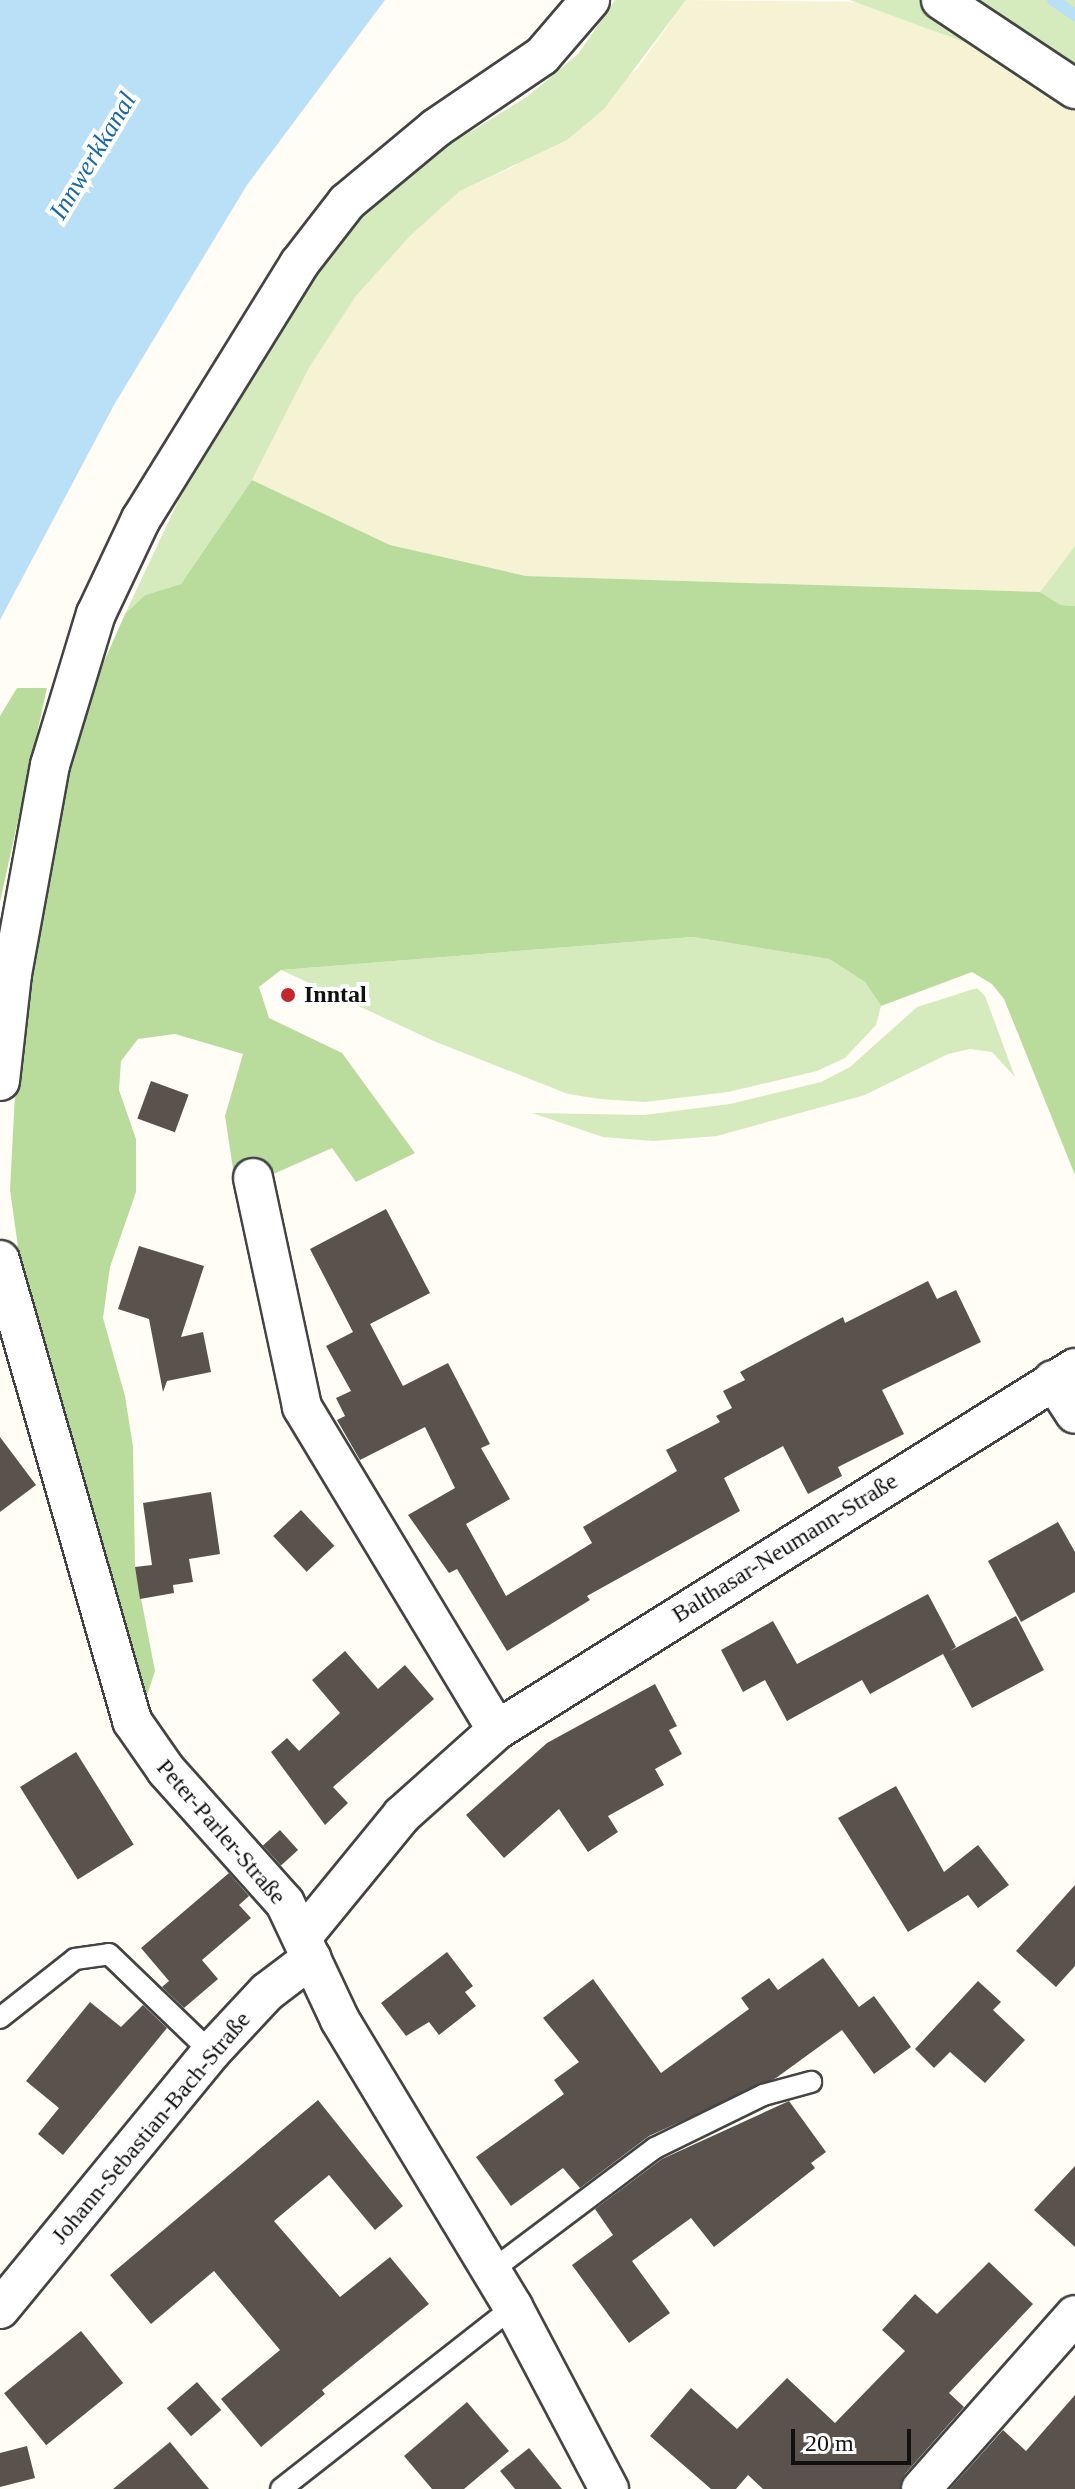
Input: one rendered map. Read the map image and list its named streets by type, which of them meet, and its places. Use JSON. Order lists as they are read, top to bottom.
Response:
{
  "streets": {
    "street": ["Balthasar-Neumann-Straße", "Peter-Parler-Straße", "Johann-Sebastian-Bach-Straße"]
  },
  "crossings": [
    ["Balthasar-Neumann-Straße", "Peter-Parler-Straße"],
    ["Balthasar-Neumann-Straße", "Johann-Sebastian-Bach-Straße"],
    ["Peter-Parler-Straße", "Johann-Sebastian-Bach-Straße"]
  ],
  "water": ["Innwerkkanal"],
  "places": ["Inntal"],
  "scale_bar": "20 m"
}
